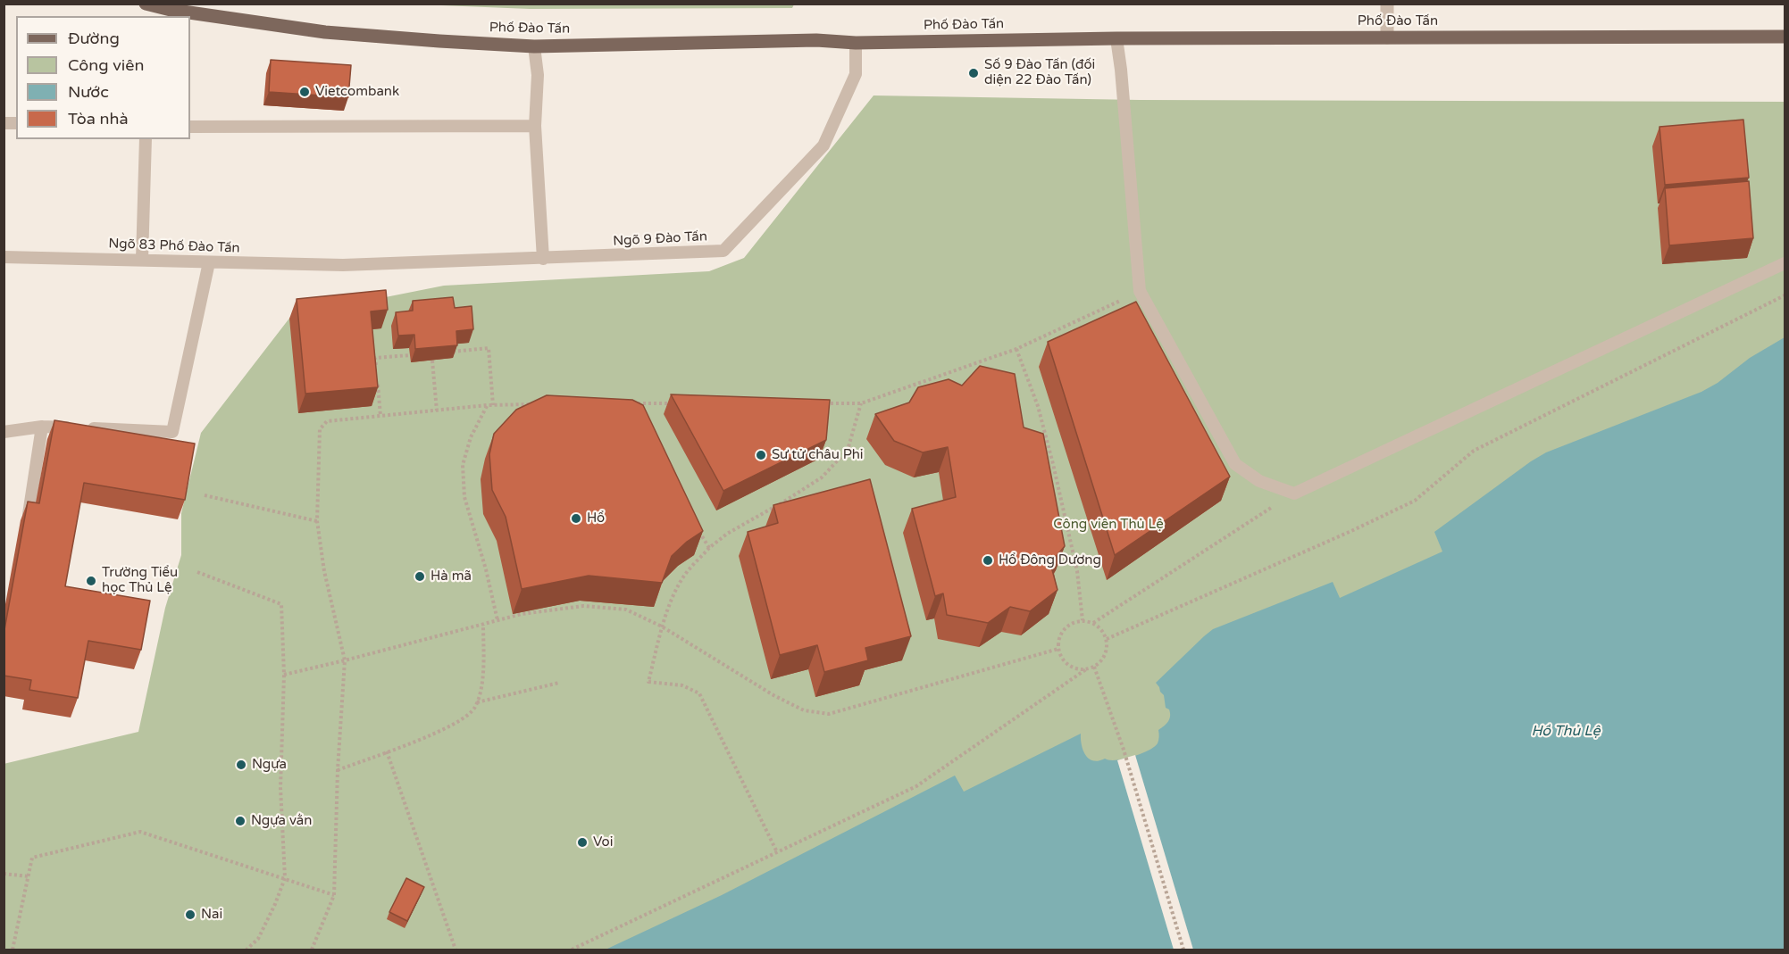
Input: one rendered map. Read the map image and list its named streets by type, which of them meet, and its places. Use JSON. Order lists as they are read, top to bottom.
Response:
{
  "streets": {
    "main road": ["Phố Đào Tấn"],
    "lane": ["Ngõ 9 Đào Tấn", "Ngõ 83 Phố Đào Tấn"]
  },
  "crossings": [
    ["Phố Đào Tấn", "Ngõ 9 Đào Tấn"],
    ["Ngõ 9 Đào Tấn", "Ngõ 83 Phố Đào Tấn"]
  ],
  "water": ["Hồ Thủ Lệ"],
  "parks": ["Công viên Thủ Lệ"],
  "places": [
    "Số 9 Đào Tấn (đối diện 22 Đào Tấn)",
    "Vietcombank",
    "Sư tử châu Phi",
    "Hổ",
    "Hổ Đông Dương",
    "Hà mã",
    "Trường Tiểu học Thủ Lệ",
    "Ngựa",
    "Ngựa vằn",
    "Voi",
    "Nai"
  ],
  "legend": [
    "Đường",
    "Công viên",
    "Nước",
    "Tòa nhà"
  ]
}
